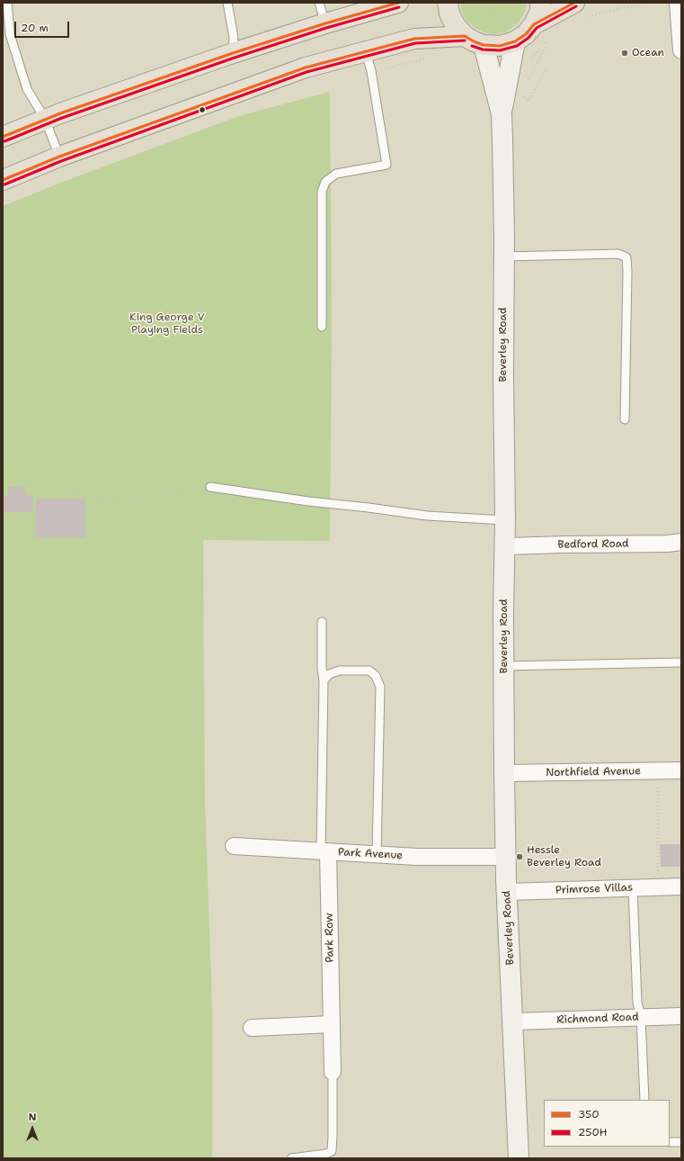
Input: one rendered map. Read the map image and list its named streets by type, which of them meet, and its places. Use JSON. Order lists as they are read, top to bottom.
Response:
{
  "streets": {
    "street": [
      "Beverley Road",
      "Bedford Road",
      "Northfield Avenue",
      "Park Avenue",
      "Primrose Villas",
      "Park Row",
      "Richmond Road"
    ]
  },
  "crossings": [
    ["Beverley Road", "Bedford Road"],
    ["Beverley Road", "Northfield Avenue"],
    ["Beverley Road", "Park Avenue"],
    ["Beverley Road", "Primrose Villas"],
    ["Beverley Road", "Richmond Road"],
    ["Park Avenue", "Park Row"]
  ],
  "parks": ["King George V Playing Fields"],
  "places": ["Ocean", "Hessle Beverley Road"],
  "lines": ["transit line 350", "transit line 250H"],
  "legend": ["350", "250H"],
  "scale_bar": "20 m",
  "north": "top"
}
